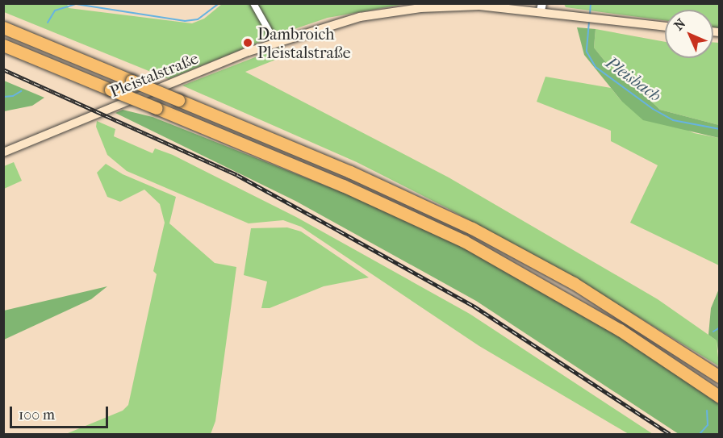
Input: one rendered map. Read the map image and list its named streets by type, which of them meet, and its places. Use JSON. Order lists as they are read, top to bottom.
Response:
{
  "streets": {
    "main road": ["Pleistalstraße"]
  },
  "water": ["Pleisbach"],
  "places": ["Dambroich Pleistalstraße"],
  "scale_bar": "100 m",
  "north": "top left"
}
